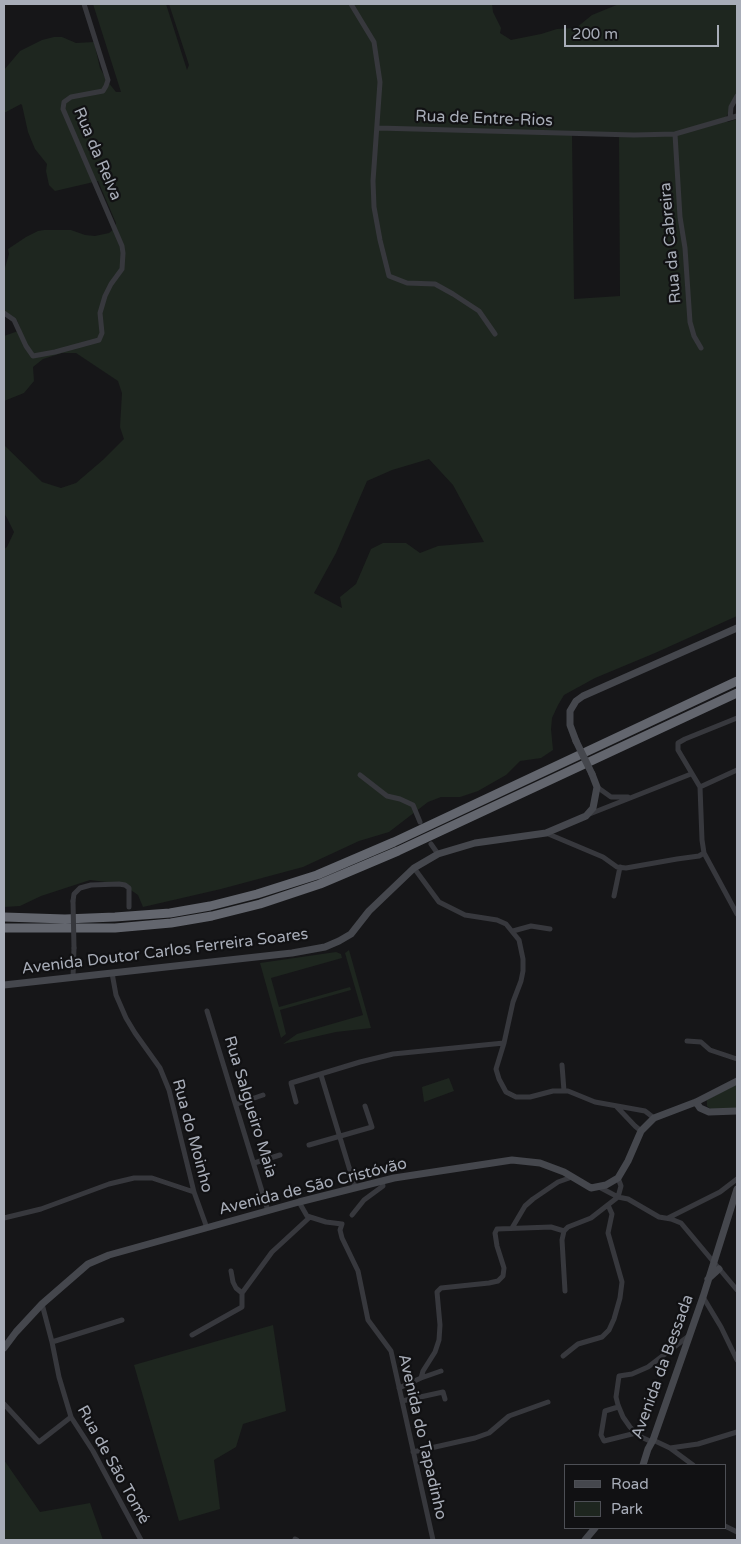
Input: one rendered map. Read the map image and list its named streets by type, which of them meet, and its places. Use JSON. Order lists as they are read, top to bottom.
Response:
{
  "streets": {
    "street": [
      "Rua de Entre-Rios",
      "Rua da Relva",
      "Rua da Cabreira",
      "Avenida Doutor Carlos Ferreira Soares",
      "Rua Salgueiro Maia",
      "Rua do Moinho",
      "Avenida de São Cristóvão",
      "Avenida da Bessada",
      "Avenida do Tapadinho",
      "Rua de São Tomé"
    ]
  },
  "crossings": [
    ["Rua de Entre-Rios", "Rua da Cabreira"],
    ["Avenida Doutor Carlos Ferreira Soares", "Rua do Moinho"],
    ["Rua Salgueiro Maia", "Avenida de São Cristóvão"],
    ["Rua do Moinho", "Avenida de São Cristóvão"],
    ["Avenida de São Cristóvão", "Rua de São Tomé"]
  ],
  "legend": ["Road", "Park"],
  "scale_bar": "200 m"
}
